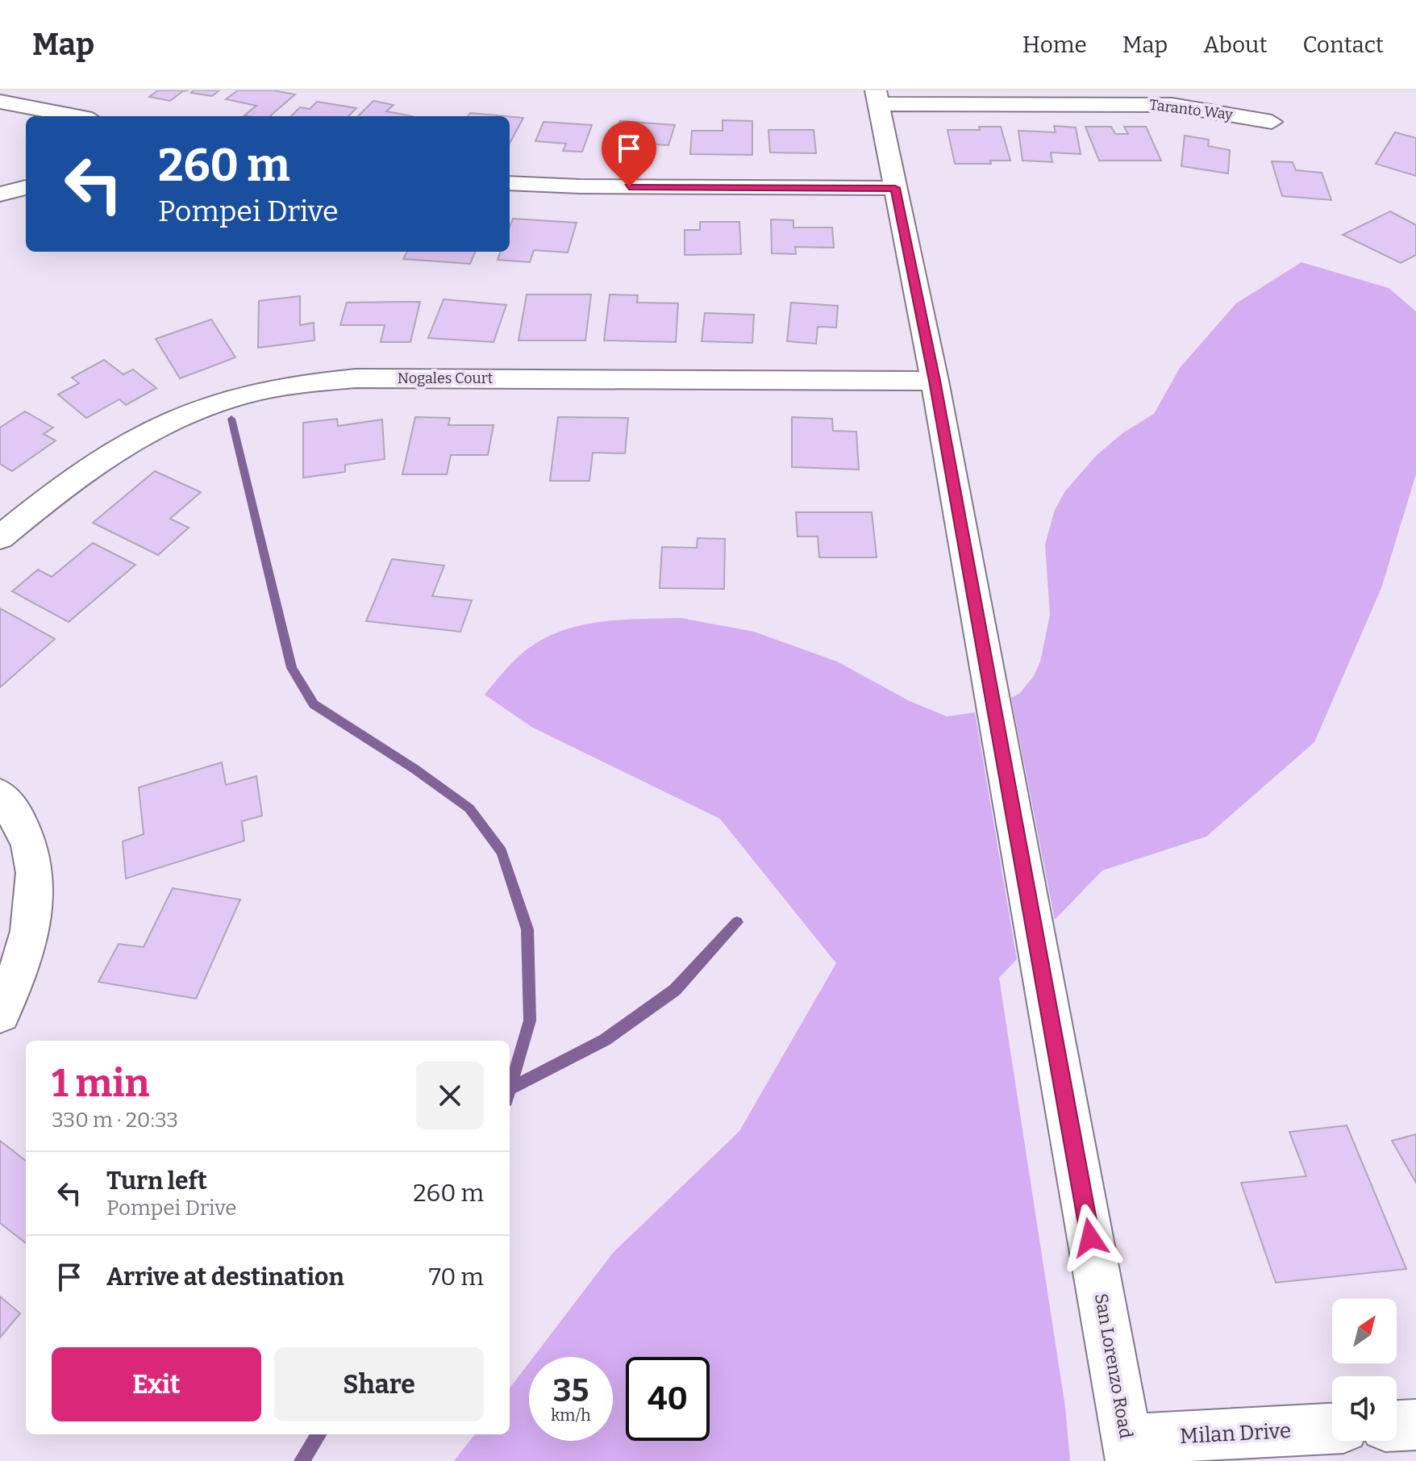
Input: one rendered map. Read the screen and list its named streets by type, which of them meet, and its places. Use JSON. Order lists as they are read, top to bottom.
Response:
{
  "streets": {
    "street": [
      "Taranto Way",
      "Nogales Court",
      "San Lorenzo Road",
      "Milan Drive"
    ]
  },
  "crossings": [
    ["Taranto Way", "San Lorenzo Road"],
    ["Nogales Court", "San Lorenzo Road"],
    ["San Lorenzo Road", "Milan Drive"]
  ],
  "north": "top right",
  "page": {
    "header": "Map",
    "nav": [
      "Home",
      "Map",
      "About",
      "Contact"
    ],
    "turn": ["260 m", "Pompei Drive"],
    "heading": ["1 min", "330 m · 20:33"],
    "list": [
      {
        "name": "Turn left",
        "note": "Pompei Drive",
        "value": "260 m"
      },
      {
        "name": "Arrive at destination",
        "value": "70 m"
      }
    ],
    "buttons": ["Exit", "Share"],
    "speed": "35 km/h",
    "limit": "40"
  }
}
